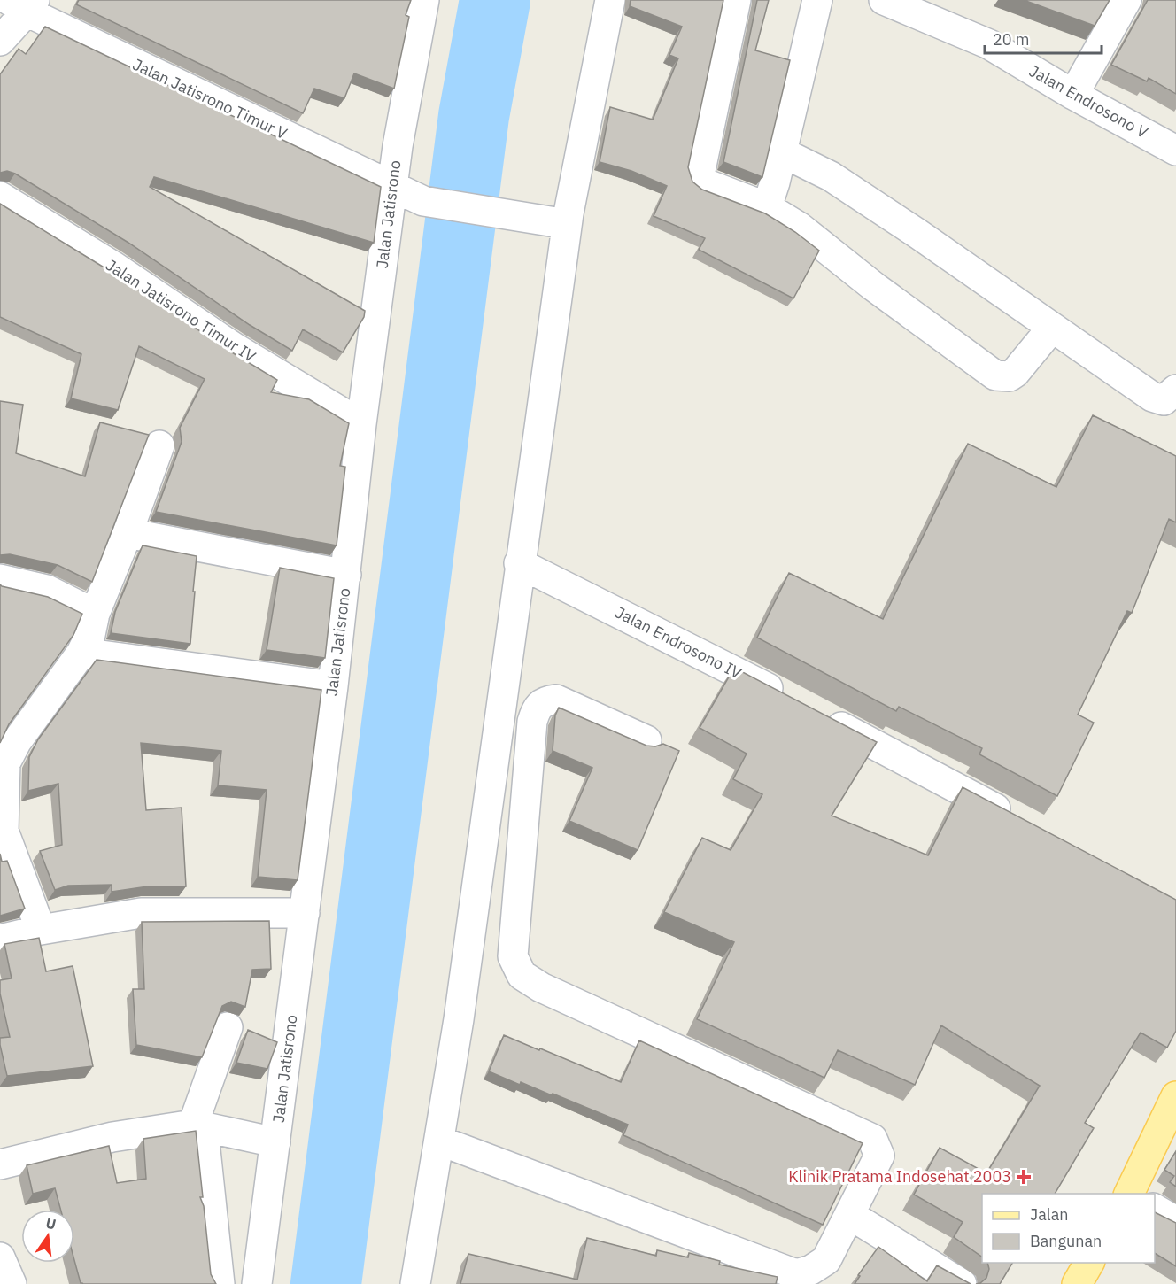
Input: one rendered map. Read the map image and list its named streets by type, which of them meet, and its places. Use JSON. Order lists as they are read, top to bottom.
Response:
{
  "streets": {
    "street": [
      "Jalan Jatisrono Timur V",
      "Jalan Endrosono V",
      "Jalan Jatisrono",
      "Jalan Jatisrono Timur IV",
      "Jalan Endrosono IV"
    ]
  },
  "crossings": [
    ["Jalan Jatisrono Timur V", "Jalan Jatisrono"],
    ["Jalan Jatisrono", "Jalan Jatisrono Timur IV"]
  ],
  "places": {
    "health": ["Klinik Pratama Indosehat 2003"]
  },
  "legend": ["Jalan", "Bangunan"],
  "scale_bar": "20 m",
  "north": "top"
}
